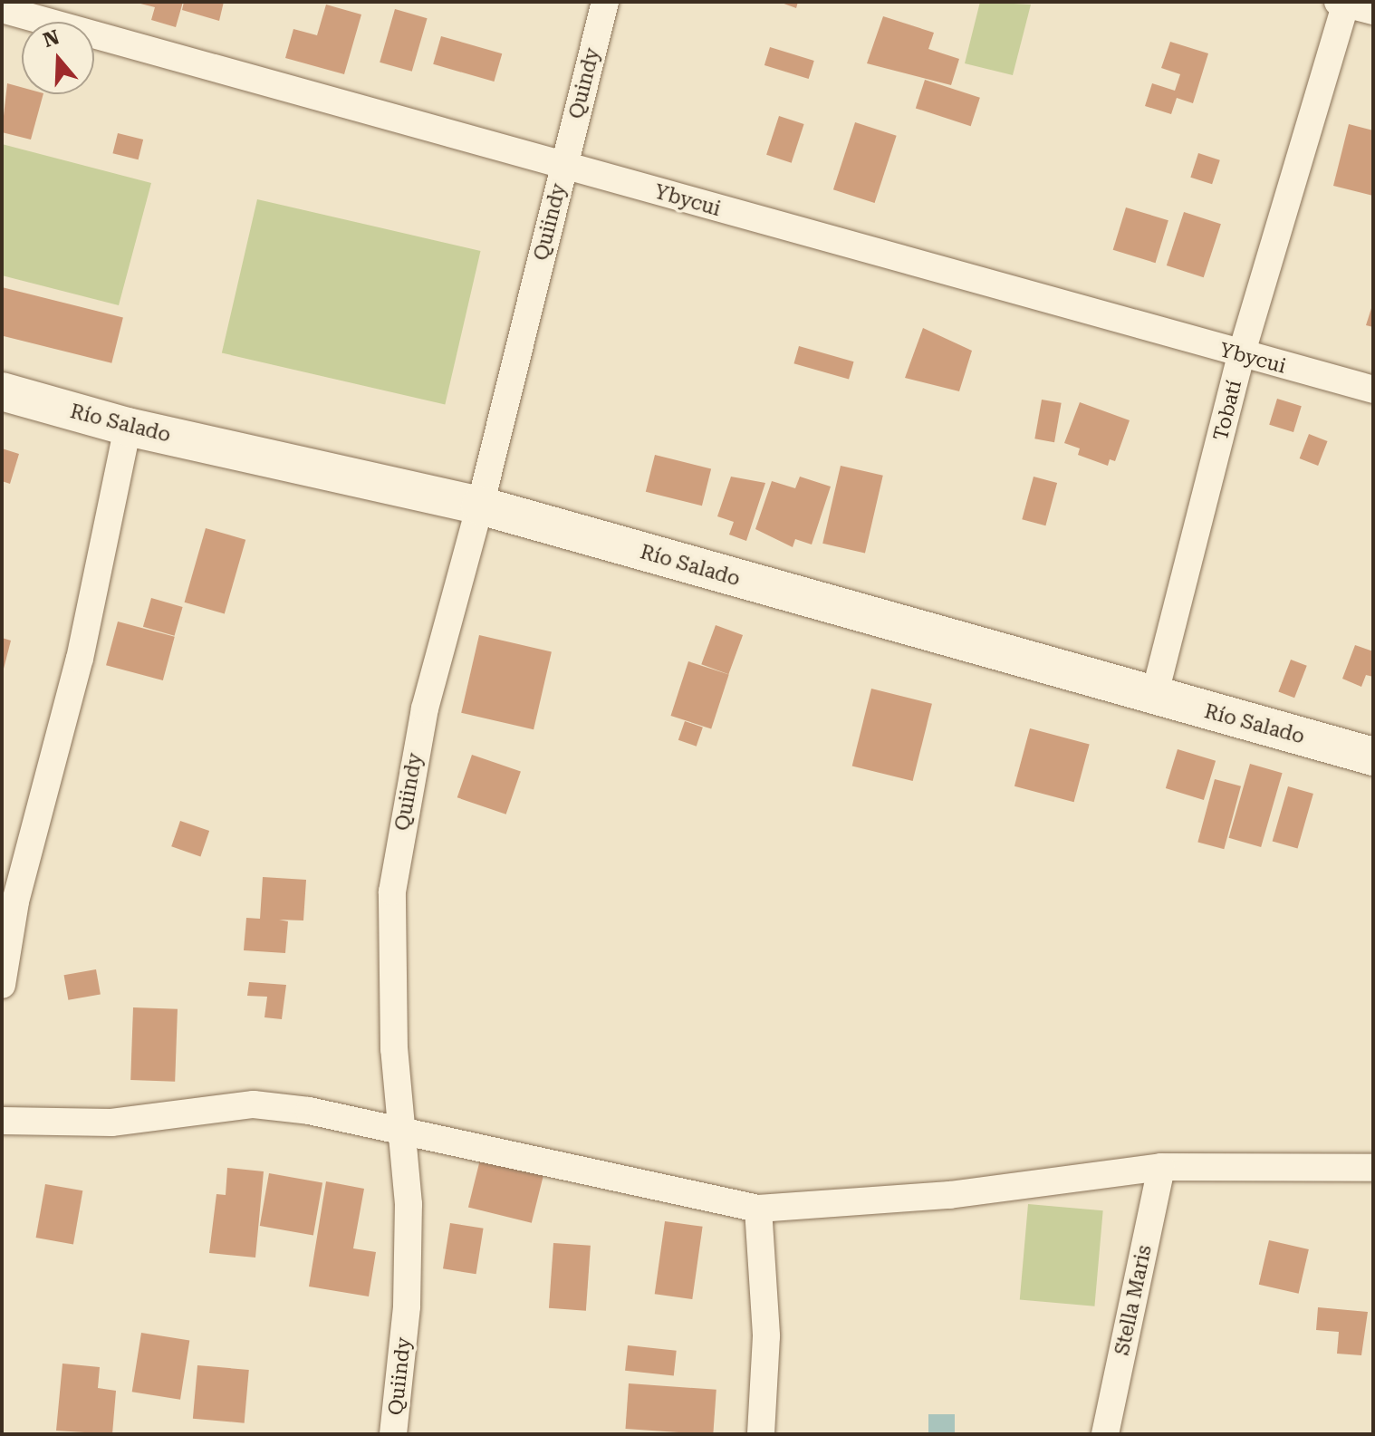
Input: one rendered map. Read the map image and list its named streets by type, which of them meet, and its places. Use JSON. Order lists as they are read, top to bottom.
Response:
{
  "streets": {
    "street": [
      "Quindy",
      "Ybycui",
      "Quiindy",
      "Tobatí",
      "Río Salado",
      "Stella Maris"
    ]
  },
  "crossings": [
    ["Quindy", "Ybycui"],
    ["Quindy", "Quiindy"],
    ["Ybycui", "Quiindy"],
    ["Ybycui", "Tobatí"],
    ["Quiindy", "Río Salado"],
    ["Tobatí", "Río Salado"]
  ],
  "north": "top"
}
